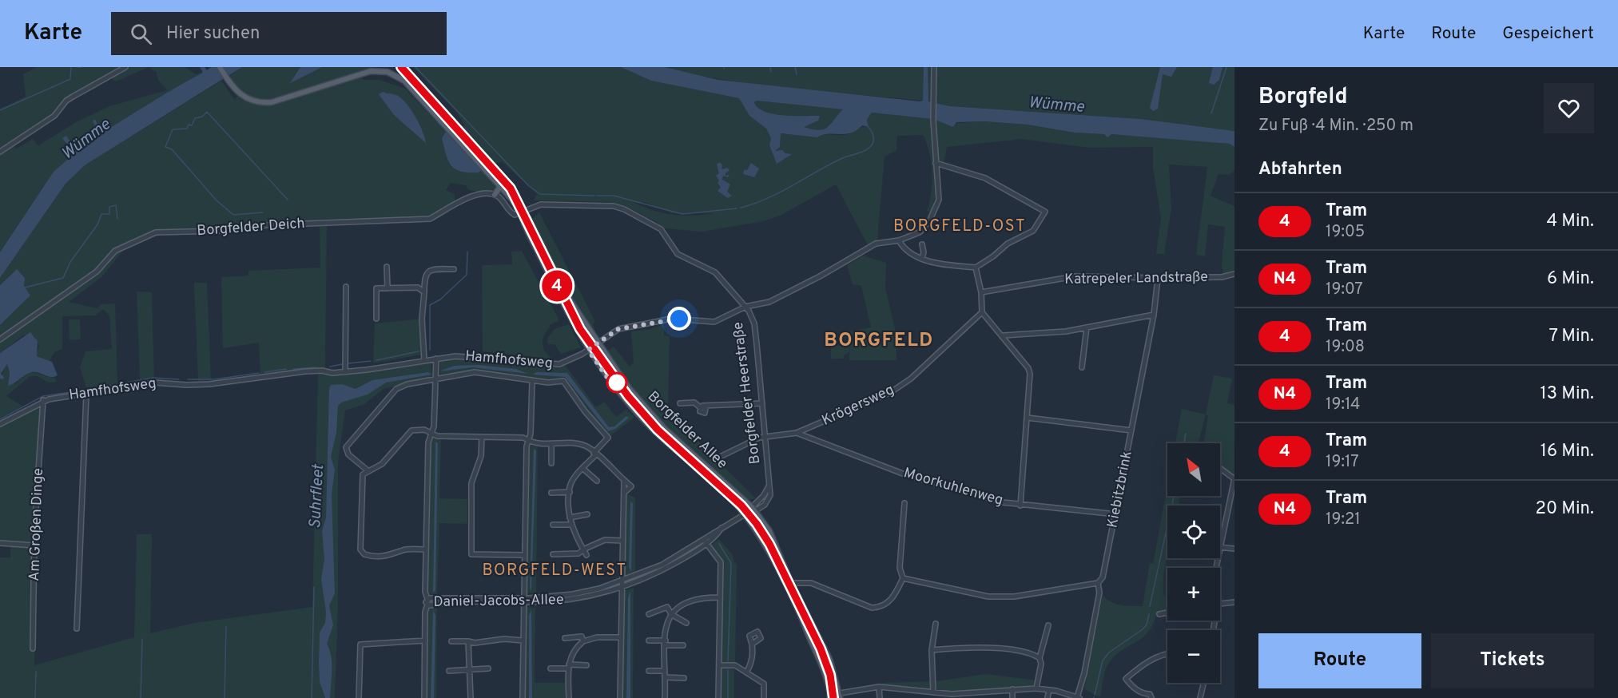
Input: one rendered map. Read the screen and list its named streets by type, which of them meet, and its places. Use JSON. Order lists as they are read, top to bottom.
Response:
{
  "streets": {
    "main road": ["Borgfelder Allee"],
    "street": [
      "Borgfelder Deich",
      "Katrepeler Landstraße",
      "Hamfhofsweg",
      "Borgfelder Heerstraße",
      "Krögersweg",
      "Moorkuhlenweg",
      "Kiebitzbrink",
      "Am Großen Dinge",
      "Daniel-Jacobs-Allee"
    ]
  },
  "crossings": [
    ["Katrepeler Landstraße", "Kiebitzbrink"],
    ["Hamfhofsweg", "Borgfelder Heerstraße"],
    ["Hamfhofsweg", "Borgfelder Allee"],
    ["Hamfhofsweg", "Am Großen Dinge"],
    ["Borgfelder Heerstraße", "Krögersweg"],
    ["Borgfelder Heerstraße", "Borgfelder Allee"],
    ["Krögersweg", "Moorkuhlenweg"],
    ["Borgfelder Allee", "Daniel-Jacobs-Allee"],
    ["Moorkuhlenweg", "Kiebitzbrink"]
  ],
  "districts": ["BORGFELD-OST", "BORGFELD", "BORGFELD-WEST"],
  "water": ["Wümme", "Suhrfleet"],
  "lines": ["tram line 4"],
  "north": "top left",
  "page": {
    "header": "Karte",
    "search": "Hier suchen",
    "nav": ["Karte", "Route", "Gespeichert"],
    "on_map": "4",
    "heading": [
      ["Borgfeld", "Zu Fuß · 4 Min. · 250 m"],
      "Abfahrten"
    ],
    "list": [
      {
        "mark": "4",
        "name": "Tram",
        "note": "19:05",
        "value": "4 Min."
      },
      {
        "mark": "N4",
        "name": "Tram",
        "note": "19:07",
        "value": "6 Min."
      },
      {
        "mark": "4",
        "name": "Tram",
        "note": "19:08",
        "value": "7 Min."
      },
      {
        "mark": "N4",
        "name": "Tram",
        "note": "19:14",
        "value": "13 Min."
      },
      {
        "mark": "4",
        "name": "Tram",
        "note": "19:17",
        "value": "16 Min."
      },
      {
        "mark": "N4",
        "name": "Tram",
        "note": "19:21",
        "value": "20 Min."
      }
    ],
    "map_buttons": ["+", "−"],
    "buttons": ["Route", "Tickets"]
  }
}
